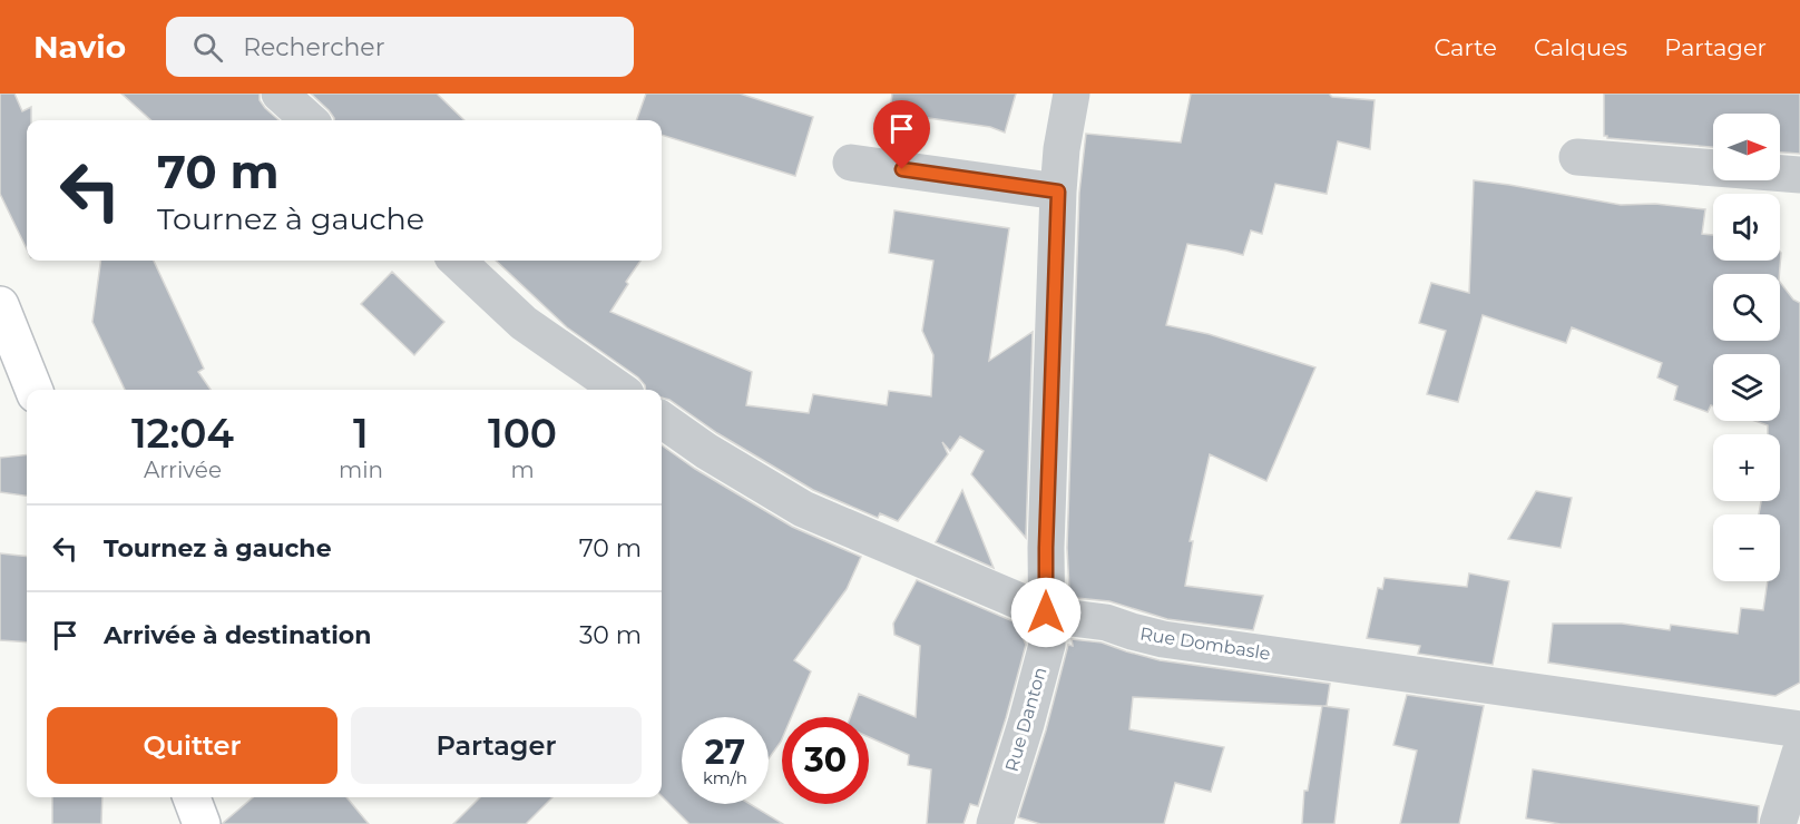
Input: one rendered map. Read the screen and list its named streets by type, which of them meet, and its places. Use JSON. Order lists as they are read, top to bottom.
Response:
{
  "streets": {
    "street": ["Rue Dombasle", "Rue Danton"]
  },
  "crossings": [
    ["Rue Dombasle", "Rue Danton"]
  ],
  "north": "right",
  "page": {
    "header": "Navio",
    "search": "Rechercher",
    "nav": ["Carte", "Calques", "Partager"],
    "map_buttons": ["+", "−"],
    "turn": ["70 m", "Tournez à gauche"],
    "eta": [
      "12:04",
      "Arrivée",
      "1",
      "min",
      "100",
      "m"
    ],
    "list": [
      {
        "name": "Tournez à gauche",
        "value": "70 m"
      },
      {
        "name": "Arrivée à destination",
        "value": "30 m"
      }
    ],
    "buttons": ["Quitter", "Partager"],
    "speed": "27 km/h",
    "limit": "30"
  }
}
